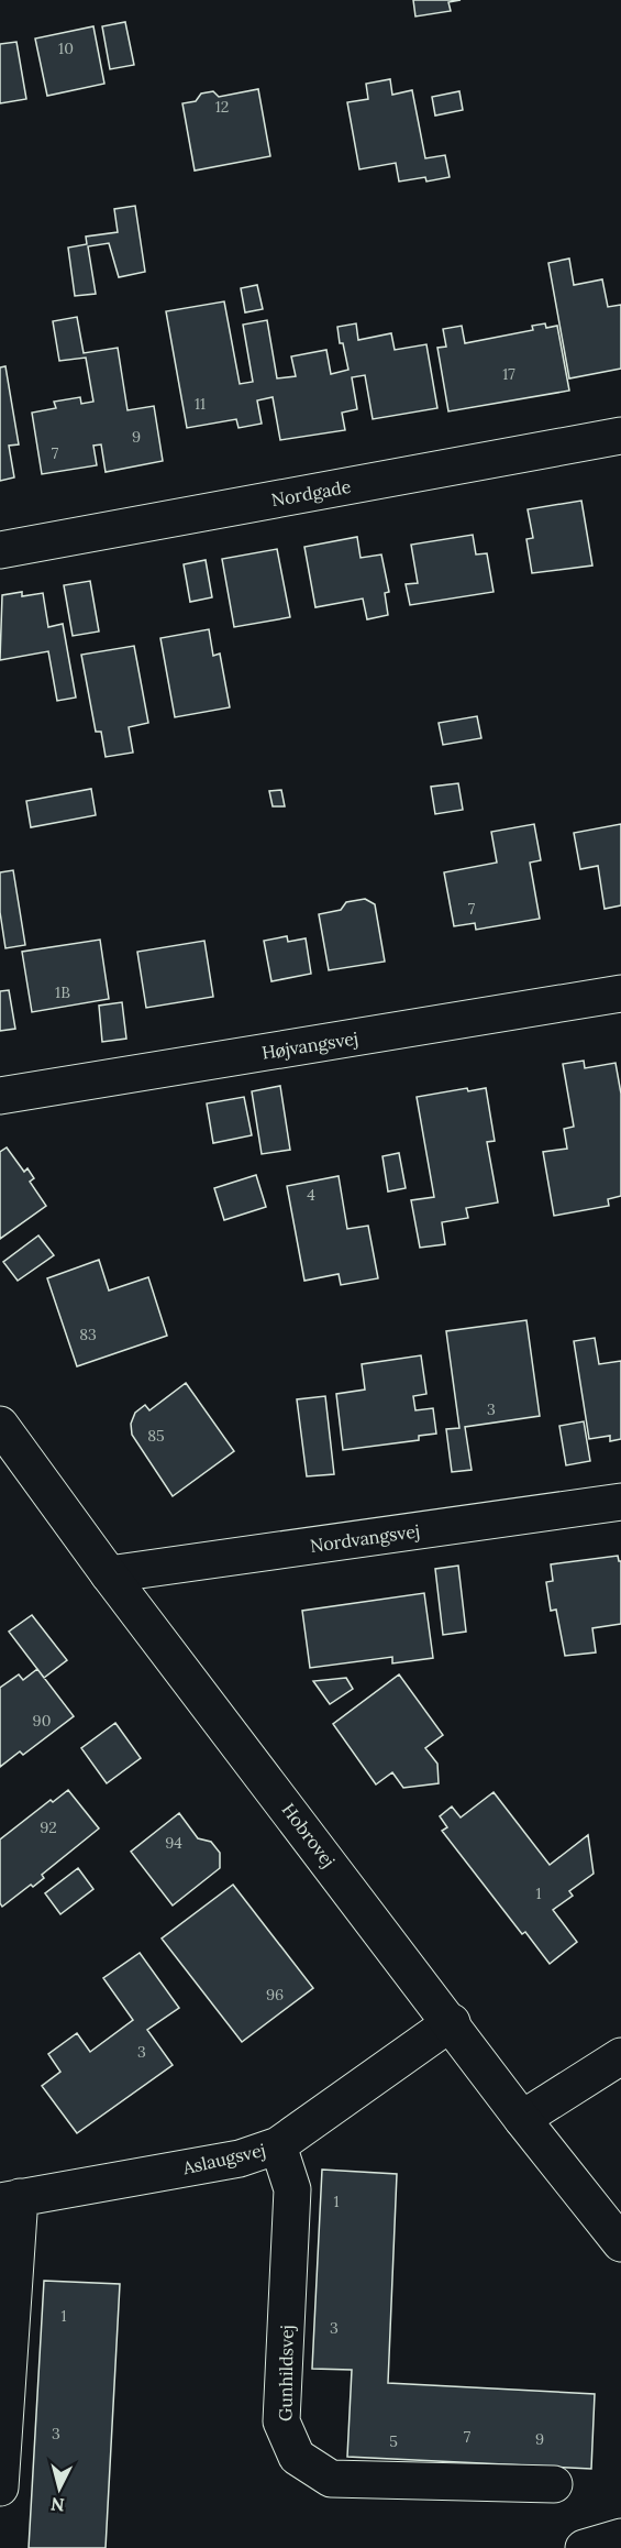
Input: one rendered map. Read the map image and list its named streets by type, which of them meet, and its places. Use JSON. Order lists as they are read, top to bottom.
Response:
{
  "streets": {
    "street": [
      "Nordgade",
      "Højvangsvej",
      "Nordvangsvej",
      "Hobrovej",
      "Aslaugsvej",
      "Gunhildsvej"
    ]
  },
  "crossings": [
    ["Nordvangsvej", "Hobrovej"],
    ["Hobrovej", "Aslaugsvej"],
    ["Aslaugsvej", "Gunhildsvej"]
  ],
  "house_numbers": [
    "10",
    "12",
    "17",
    "11",
    "9",
    "7",
    "7",
    "1B",
    "4",
    "83",
    "3",
    "85",
    "90",
    "92",
    "94",
    "1",
    "96",
    "3",
    "1",
    "1",
    "3",
    "3",
    "7",
    "9",
    "5"
  ],
  "north": "bottom"
}
